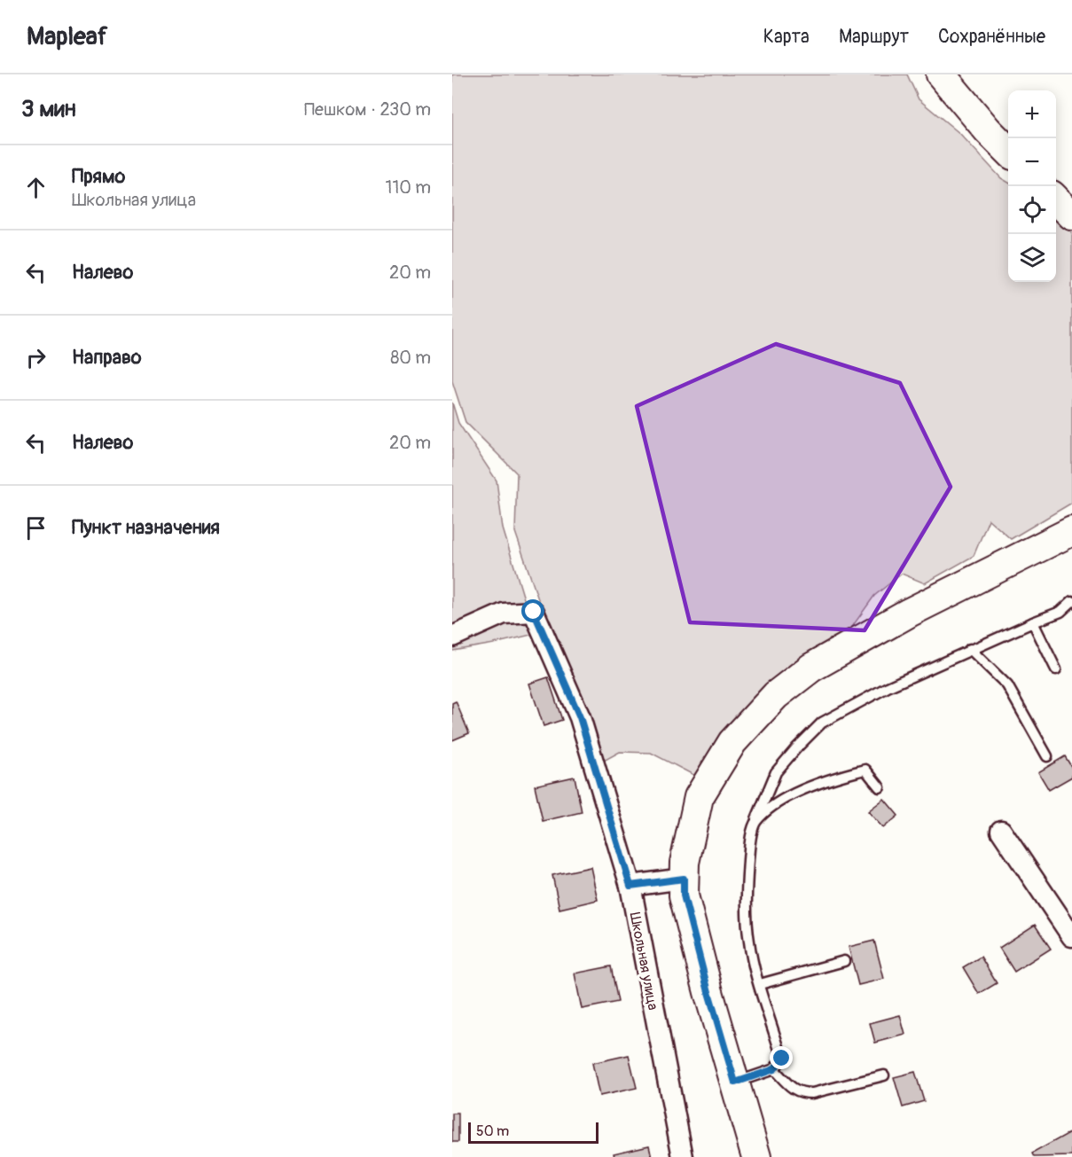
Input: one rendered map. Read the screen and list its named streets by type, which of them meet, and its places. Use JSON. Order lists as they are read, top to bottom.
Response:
{
  "streets": {
    "street": ["Школьная улица"]
  },
  "scale_bar": "50 m",
  "page": {
    "header": "Mapleaf",
    "nav": ["Карта", "Маршрут", "Сохранённые"],
    "heading": ["3 мин", "Пешком · 230 m"],
    "map_buttons": ["+", "−"],
    "list": [
      ["Прямо", "Школьная улица", "110 m"],
      ["Налево", "20 m"],
      ["Направо", "80 m"],
      ["Налево", "20 m"],
      "Пункт назначения"
    ],
    "scale": "50 m"
  }
}
